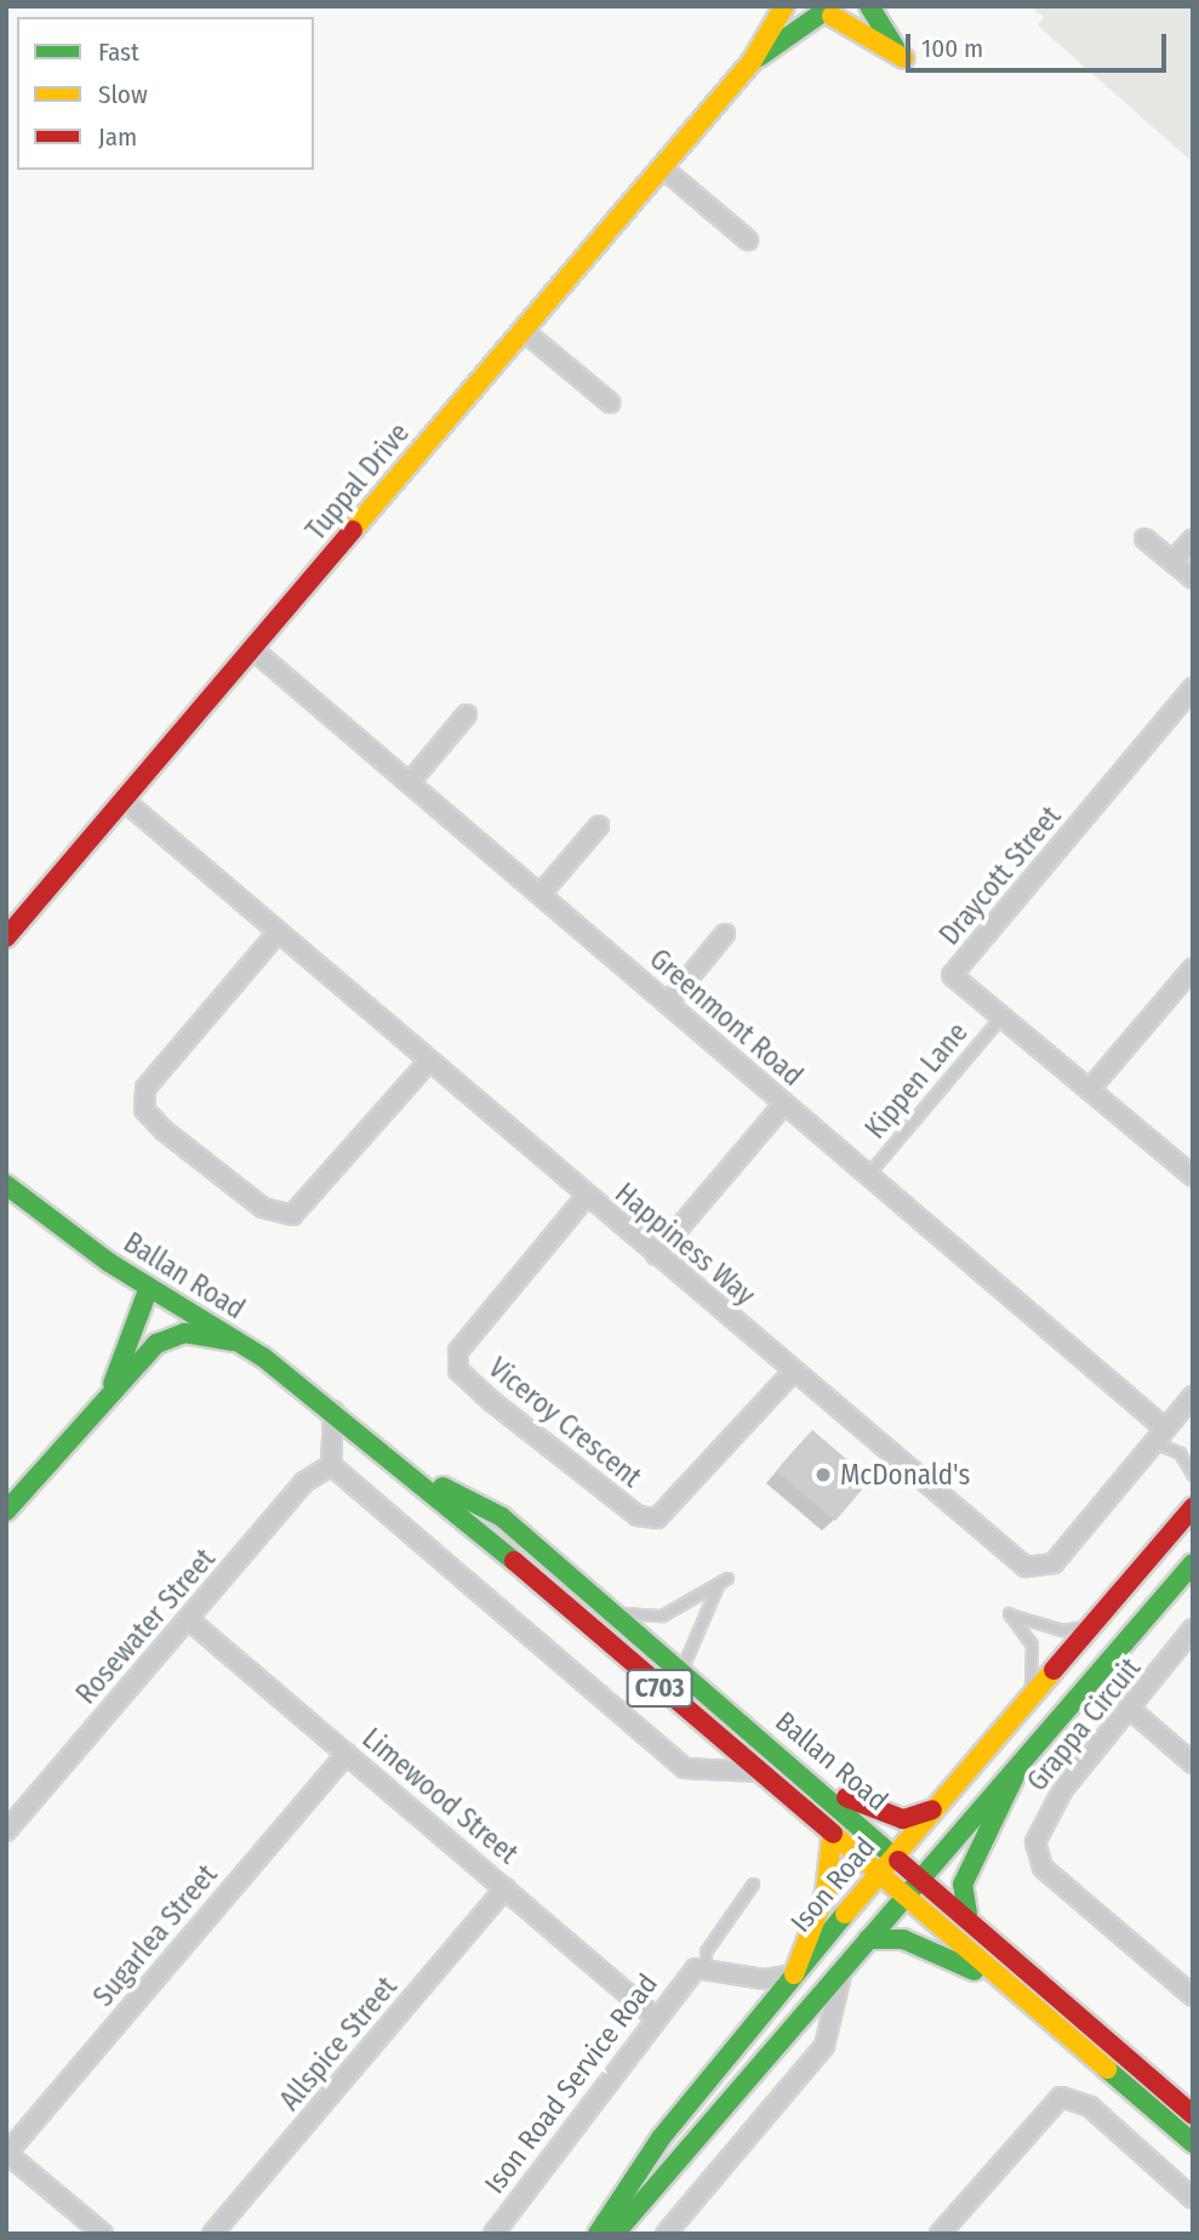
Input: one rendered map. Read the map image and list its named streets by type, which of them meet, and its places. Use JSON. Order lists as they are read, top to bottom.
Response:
{
  "streets": {
    "main road": [
      "Tuppal Drive",
      "Ballan Road",
      "C703",
      "Ison Road"
    ],
    "street": [
      "Draycott Street",
      "Greenmont Road",
      "Happiness Way",
      "Viceroy Crescent",
      "Rosewater Street",
      "Grappa Circuit",
      "Limewood Street",
      "Sugarlea Street",
      "Allspice Street",
      "Ison Road Service Road"
    ],
    "lane": ["Kippen Lane"]
  },
  "crossings": [
    ["Tuppal Drive", "Greenmont Road"],
    ["Tuppal Drive", "Happiness Way"],
    ["Draycott Street", "Kippen Lane"],
    ["Greenmont Road", "Kippen Lane"],
    ["Greenmont Road", "Happiness Way"],
    ["Happiness Way", "Viceroy Crescent"],
    ["Ballan Road", "Rosewater Street"],
    ["Ballan Road", "Ison Road"],
    ["Rosewater Street", "Limewood Street"],
    ["Limewood Street", "Sugarlea Street"],
    ["Limewood Street", "Allspice Street"],
    ["Limewood Street", "Ison Road Service Road"]
  ],
  "places": ["McDonald's"],
  "legend": ["Fast", "Slow", "Jam"],
  "scale_bar": "100 m"
}
